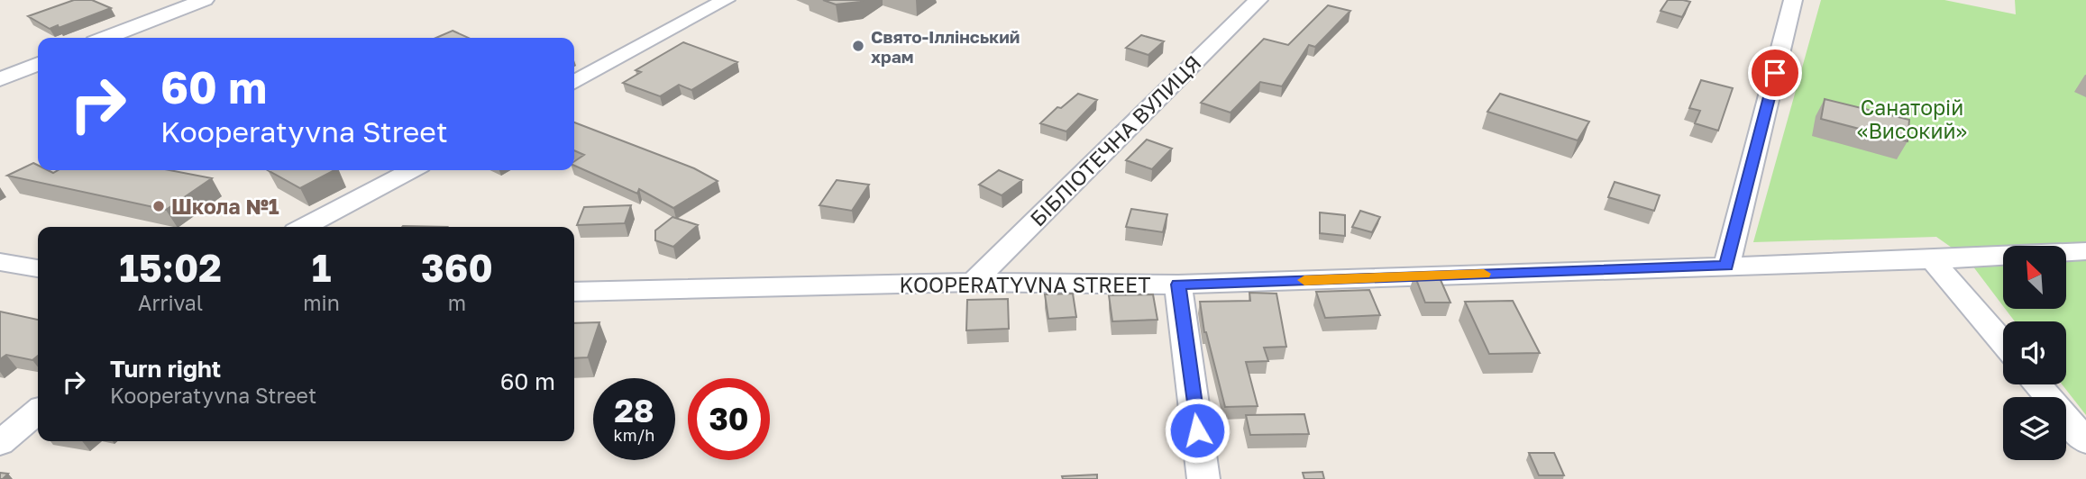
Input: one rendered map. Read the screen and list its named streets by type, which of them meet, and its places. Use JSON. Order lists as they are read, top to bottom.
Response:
{
  "streets": {
    "street": ["БІБЛІОТЕЧНА ВУЛИЦЯ", "KOOPERATYVNA STREET"]
  },
  "crossings": [
    ["БІБЛІОТЕЧНА ВУЛИЦЯ", "KOOPERATYVNA STREET"]
  ],
  "parks": ["Санаторій «Високий»"],
  "places": ["Свято-Іллінський храм", "Школа №1"],
  "north": "top left",
  "page": {
    "turn": ["60 m", "Kooperatyvna Street"],
    "eta": [
      "15:02",
      "Arrival",
      "1",
      "min",
      "360",
      "m"
    ],
    "list": [
      {
        "name": "Turn right",
        "note": "Kooperatyvna Street",
        "value": "60 m"
      }
    ],
    "speed": "28 km/h",
    "limit": "30"
  }
}
